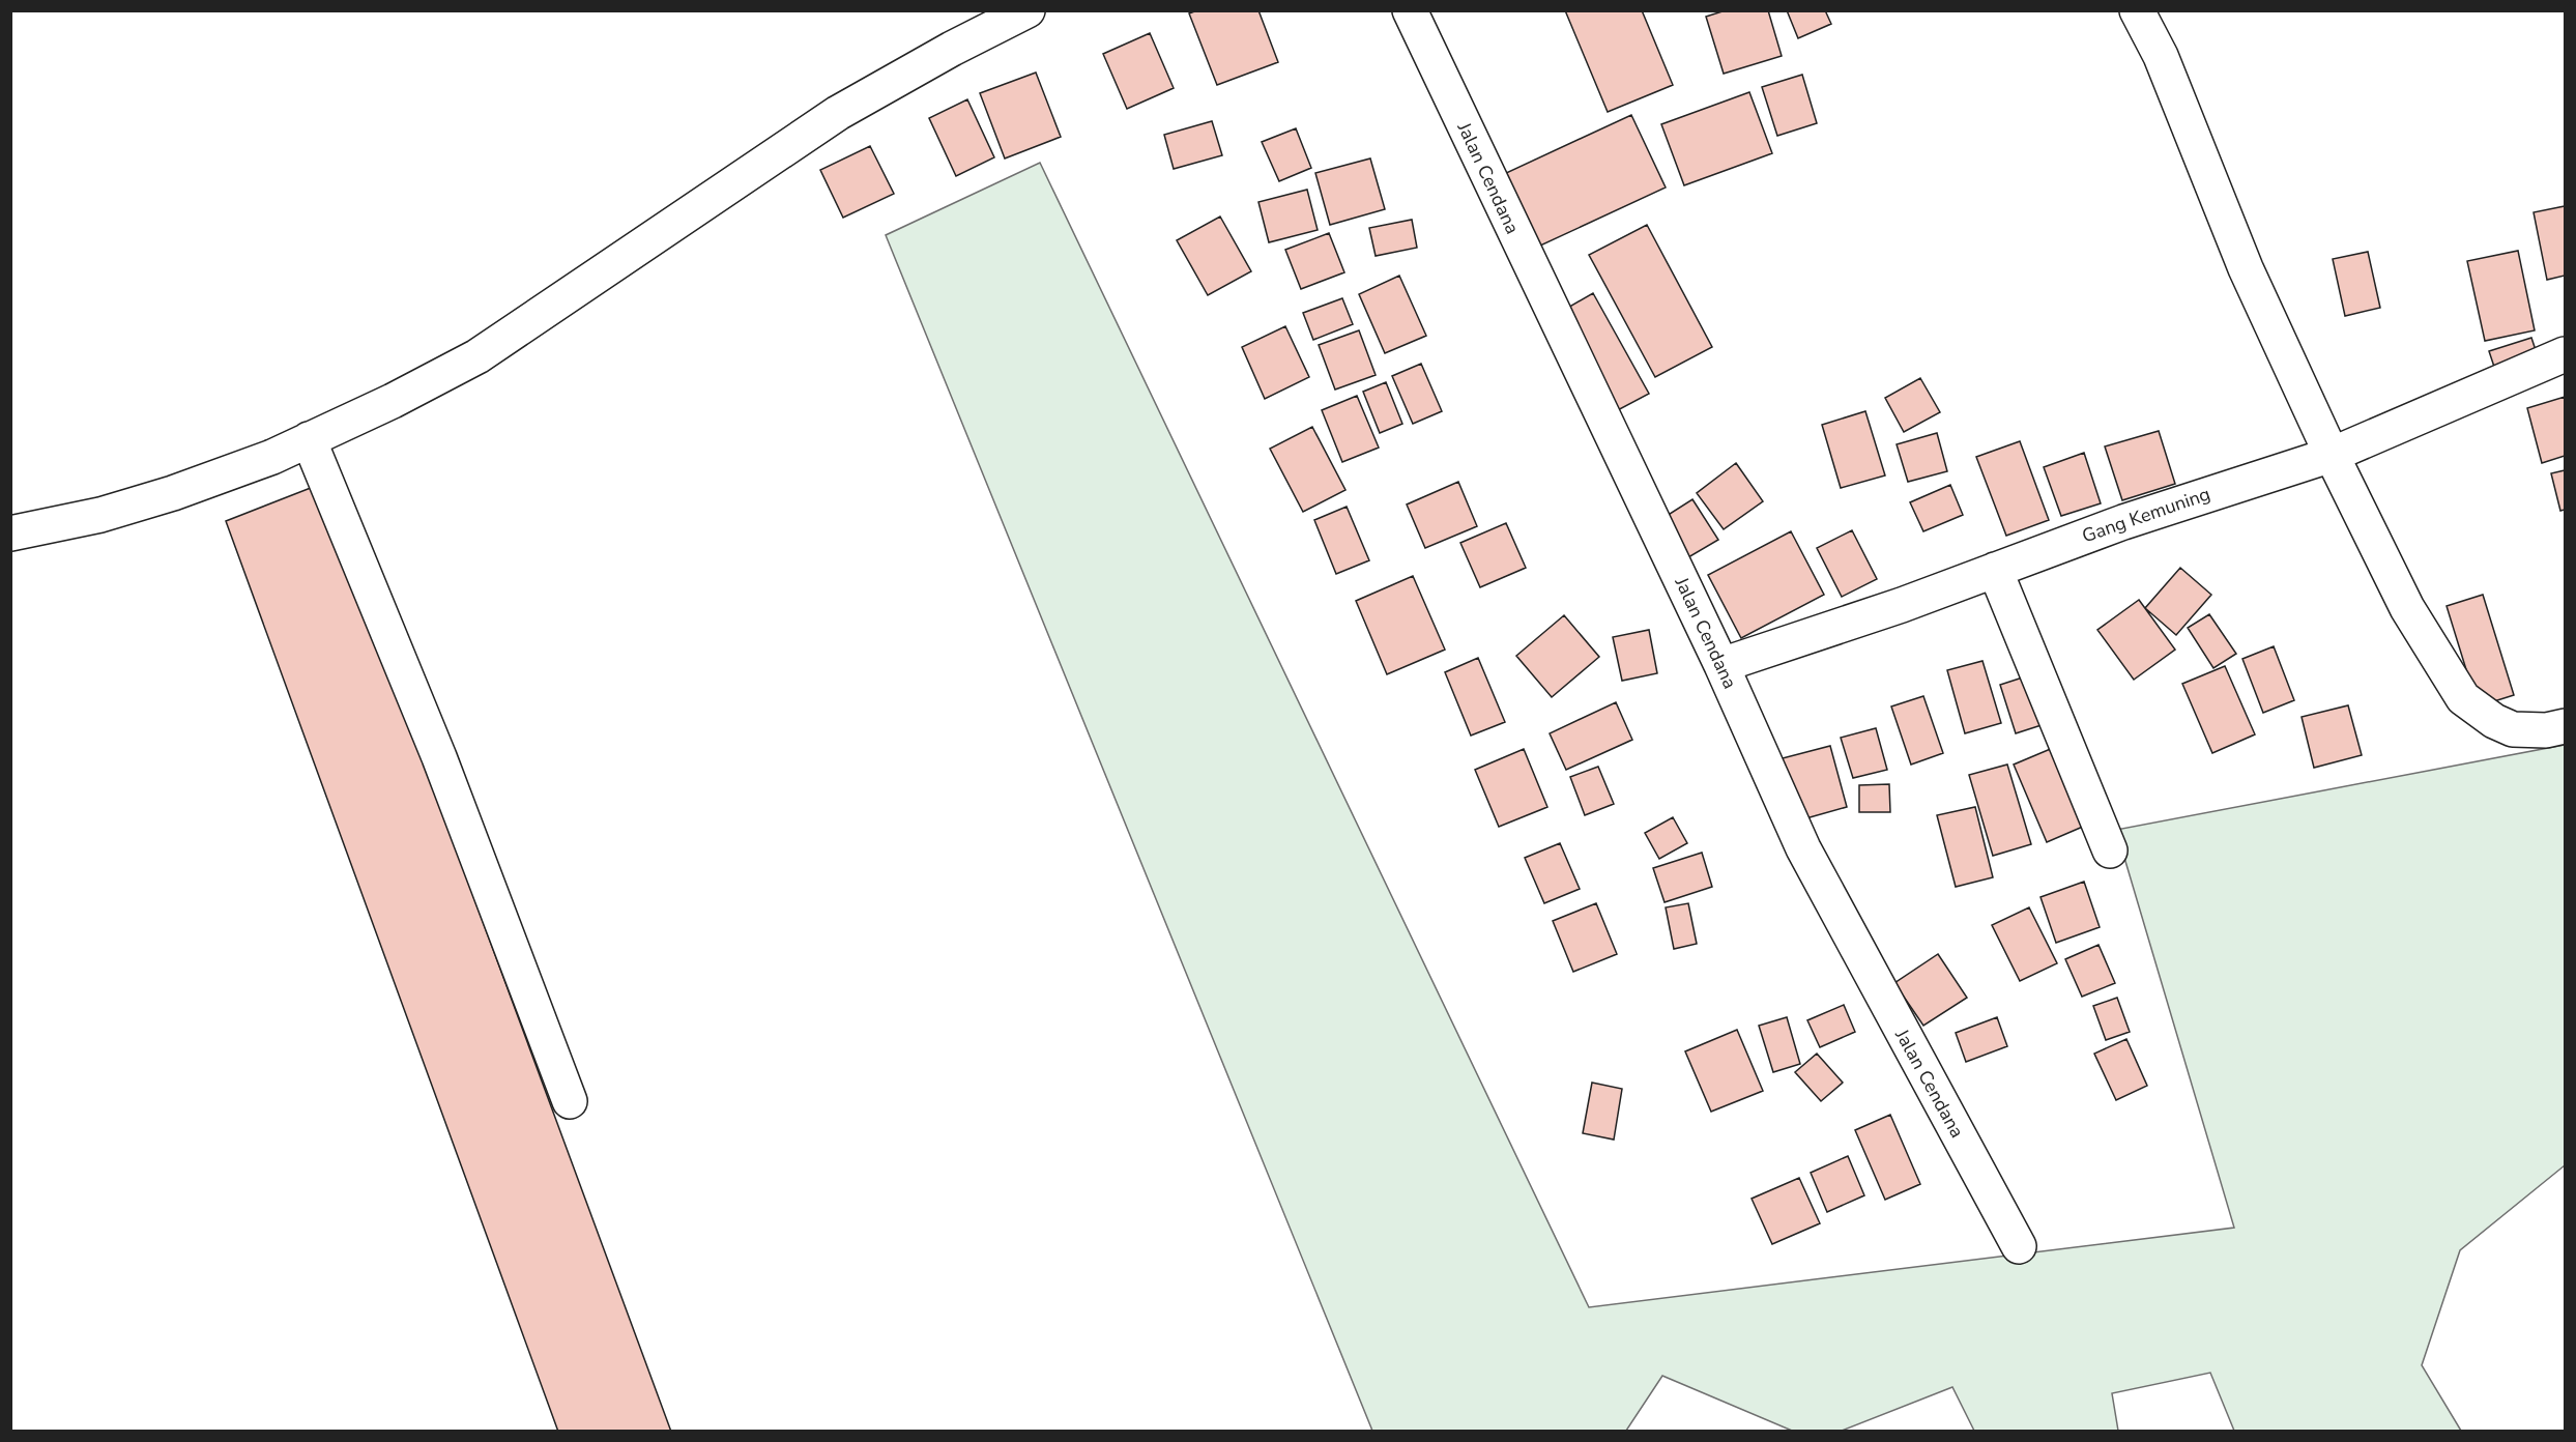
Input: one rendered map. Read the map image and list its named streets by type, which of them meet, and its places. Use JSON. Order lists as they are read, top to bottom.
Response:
{
  "streets": {
    "street": ["Jalan Cendana", "Gang Kemuning"]
  },
  "crossings": [
    ["Jalan Cendana", "Gang Kemuning"]
  ]
}
